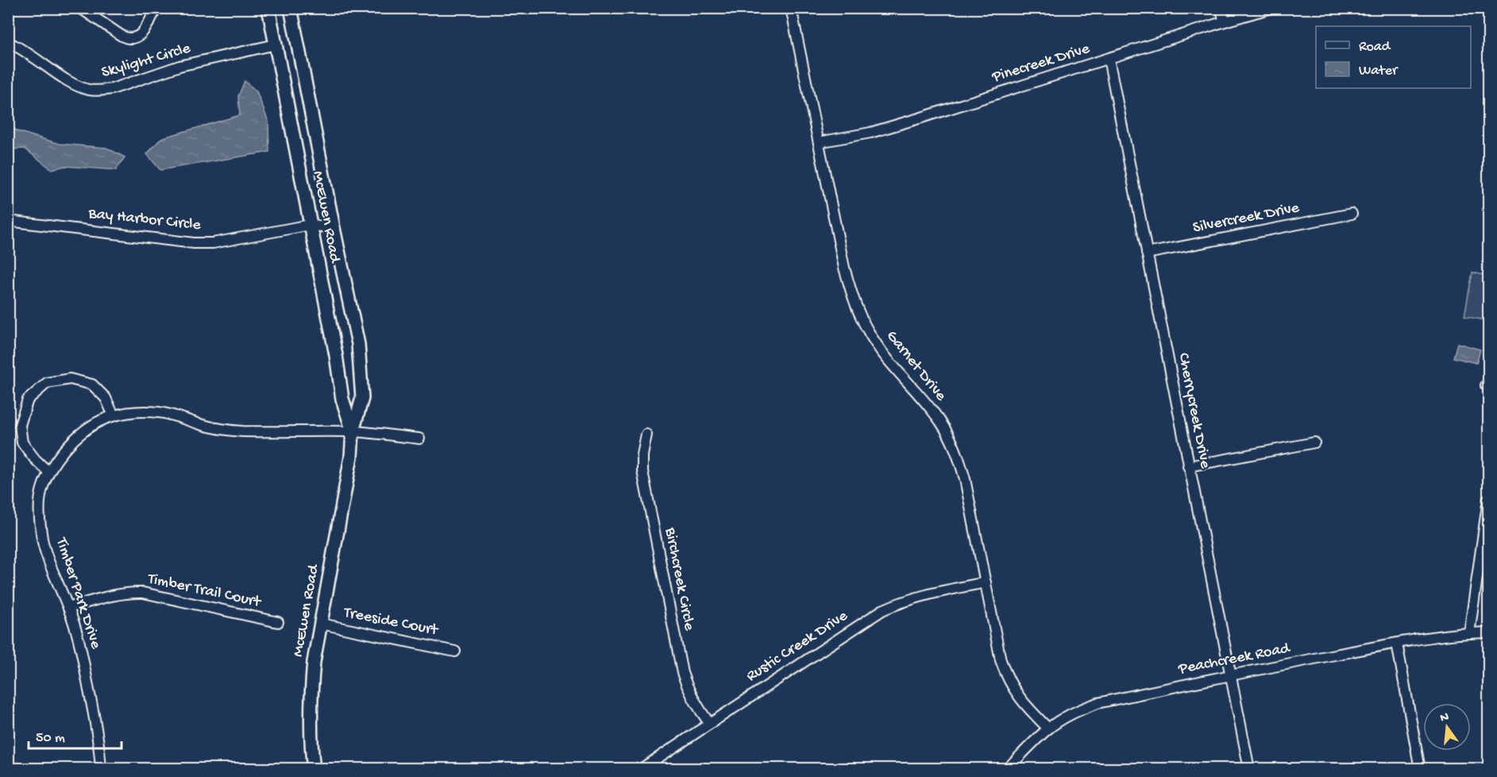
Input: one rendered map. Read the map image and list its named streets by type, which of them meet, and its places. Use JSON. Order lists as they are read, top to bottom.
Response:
{
  "streets": {
    "street": [
      "Skylight Circle",
      "Pinecreek Drive",
      "McEwen Road",
      "Silvercreek Drive",
      "Bay Harbor Circle",
      "Garnet Drive",
      "Cherrycreek Drive",
      "Birchcreek Circle",
      "Timber Trail Court",
      "Timber Park Drive",
      "Treeside Court",
      "Rustic Creek Drive",
      "Peachcreek Road"
    ]
  },
  "crossings": [
    ["Skylight Circle", "McEwen Road"],
    ["Pinecreek Drive", "Garnet Drive"],
    ["Pinecreek Drive", "Cherrycreek Drive"],
    ["McEwen Road", "Bay Harbor Circle"],
    ["McEwen Road", "Timber Park Drive"],
    ["McEwen Road", "Treeside Court"],
    ["Silvercreek Drive", "Cherrycreek Drive"],
    ["Garnet Drive", "Rustic Creek Drive"],
    ["Garnet Drive", "Peachcreek Road"],
    ["Cherrycreek Drive", "Peachcreek Road"],
    ["Birchcreek Circle", "Rustic Creek Drive"],
    ["Timber Trail Court", "Timber Park Drive"]
  ],
  "legend": ["Road", "Water"],
  "scale_bar": "50 m",
  "north": "top"
}
